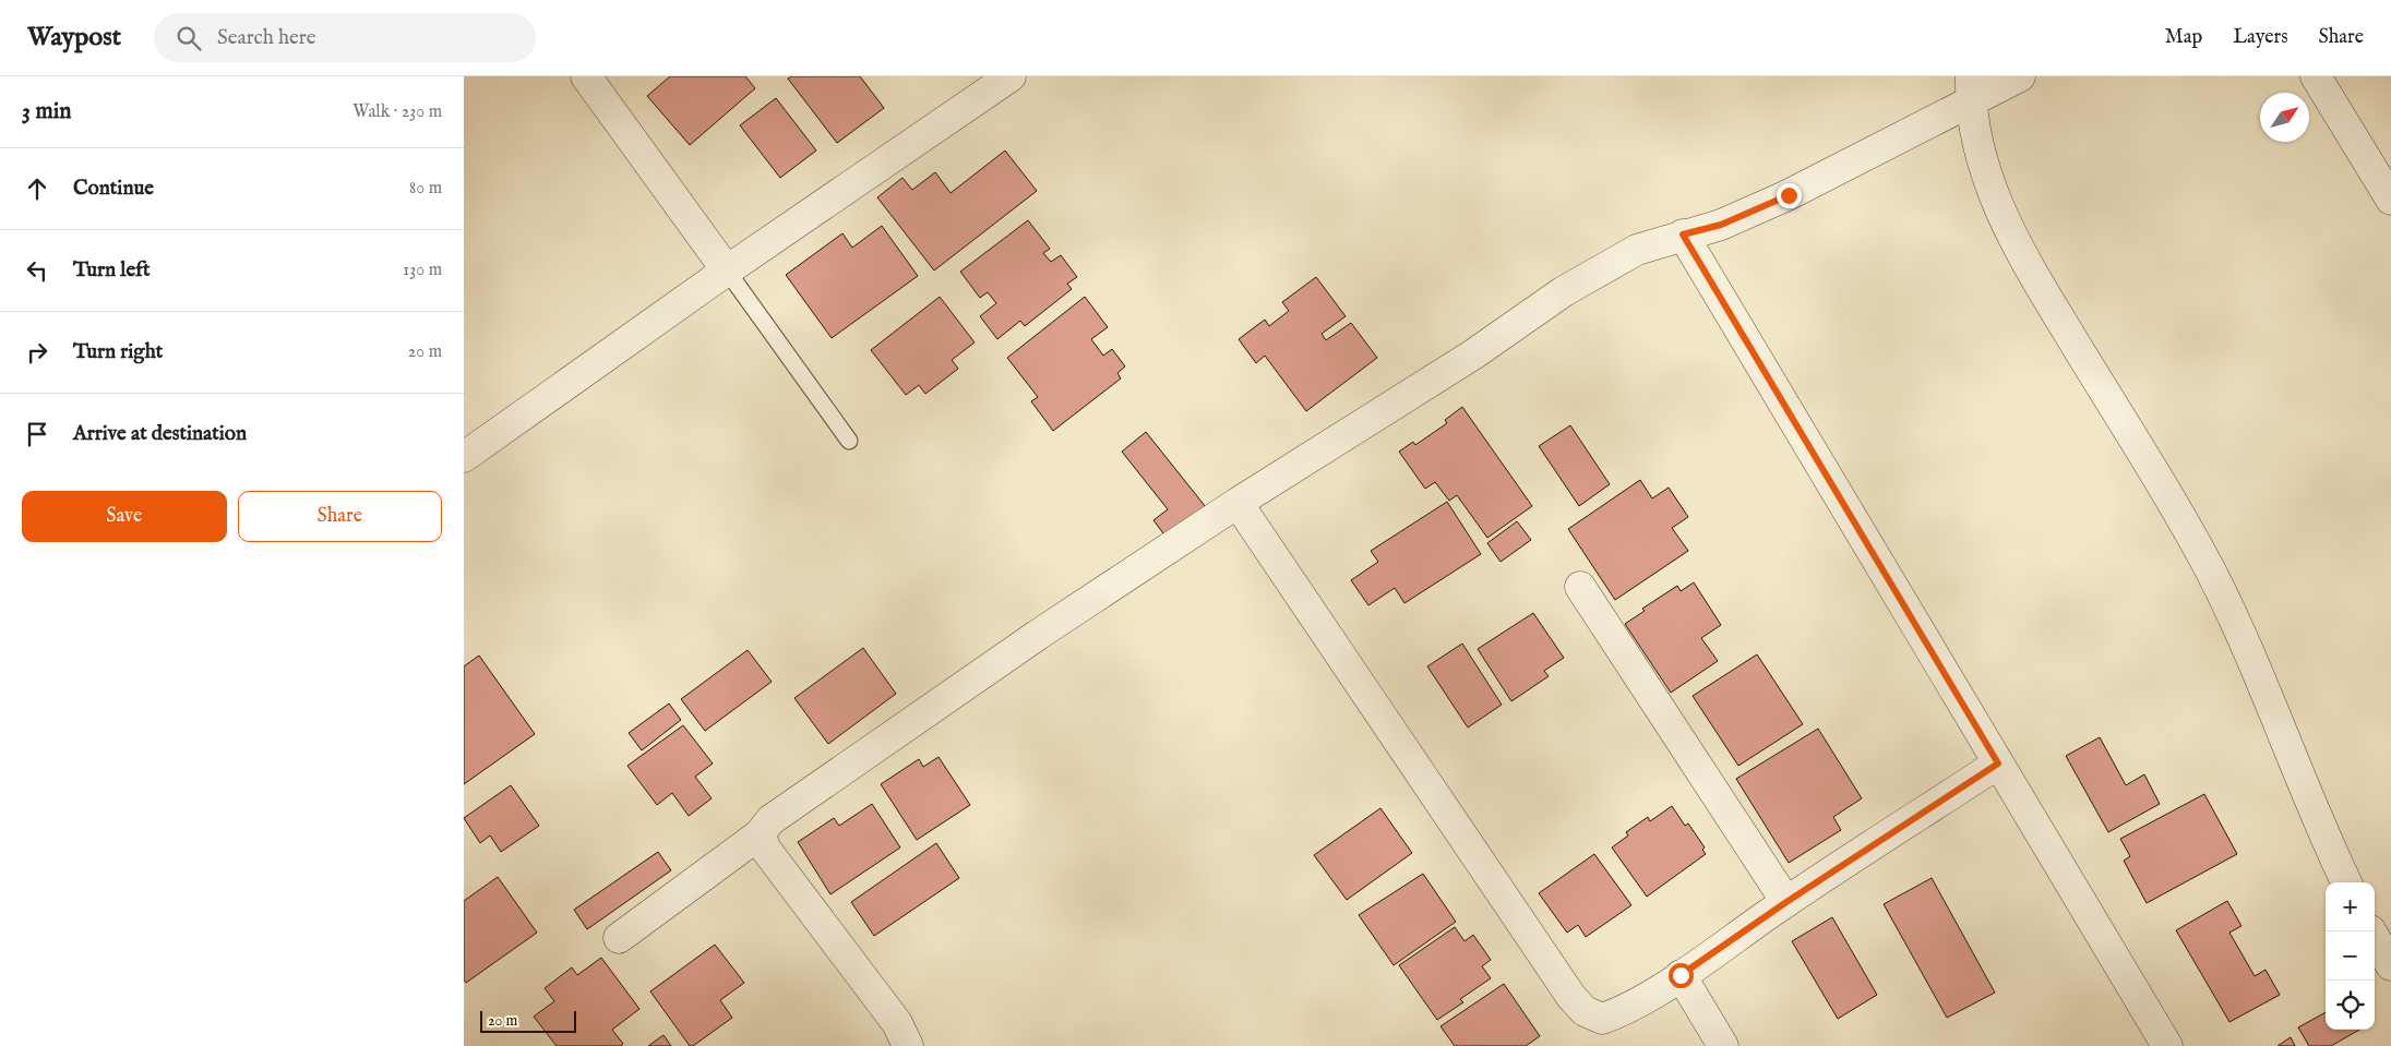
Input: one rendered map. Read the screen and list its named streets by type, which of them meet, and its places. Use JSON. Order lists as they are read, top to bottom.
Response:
{
  "scale_bar": "20 m",
  "north": "top right",
  "page": {
    "header": "Waypost",
    "search": "Search here",
    "nav": ["Map", "Layers", "Share"],
    "heading": ["3 min", "Walk · 230 m"],
    "list": [
      ["Continue", "80 m"],
      ["Turn left", "130 m"],
      ["Turn right", "20 m"],
      "Arrive at destination"
    ],
    "buttons": ["Save", "Share"],
    "map_buttons": ["+", "−"],
    "scale": "20 m"
  }
}
